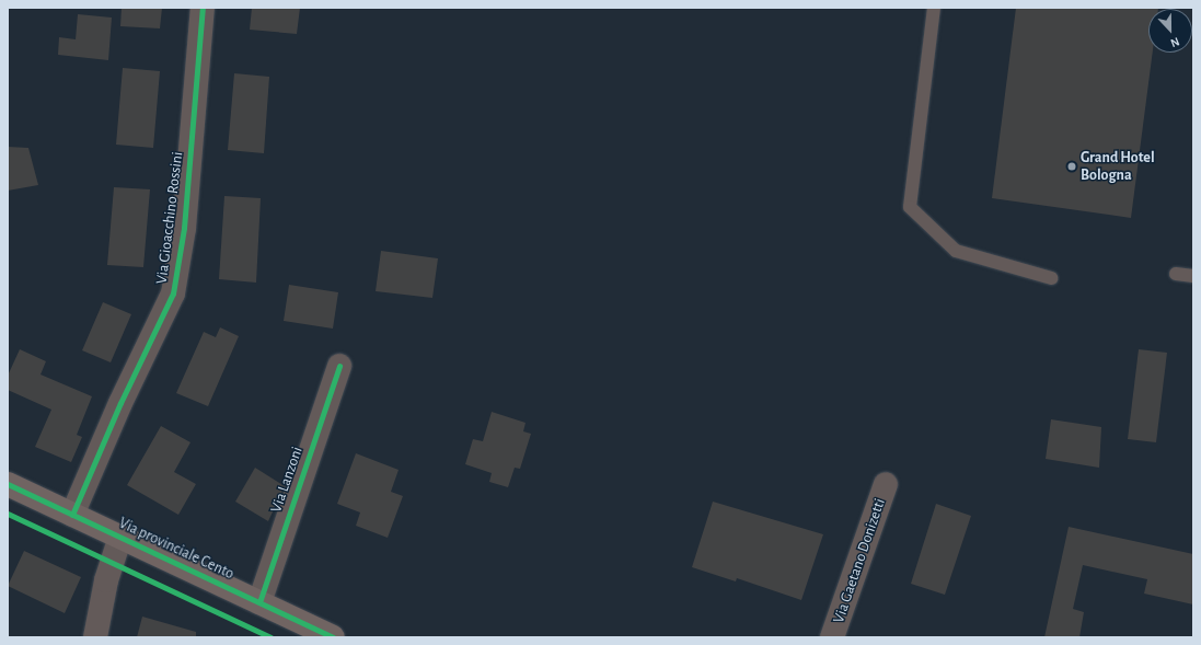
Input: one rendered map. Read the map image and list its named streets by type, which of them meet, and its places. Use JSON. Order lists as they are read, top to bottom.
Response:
{
  "streets": {
    "main road": ["Via provinciale Cento"],
    "street": ["Via Gioacchino Rossini", "Via Lanzoni", "Via Gaetano Donizetti"]
  },
  "crossings": [
    ["Via Gioacchino Rossini", "Via provinciale Cento"],
    ["Via Lanzoni", "Via provinciale Cento"]
  ],
  "places": ["Grand Hotel Bologna"],
  "north": "bottom"
}
